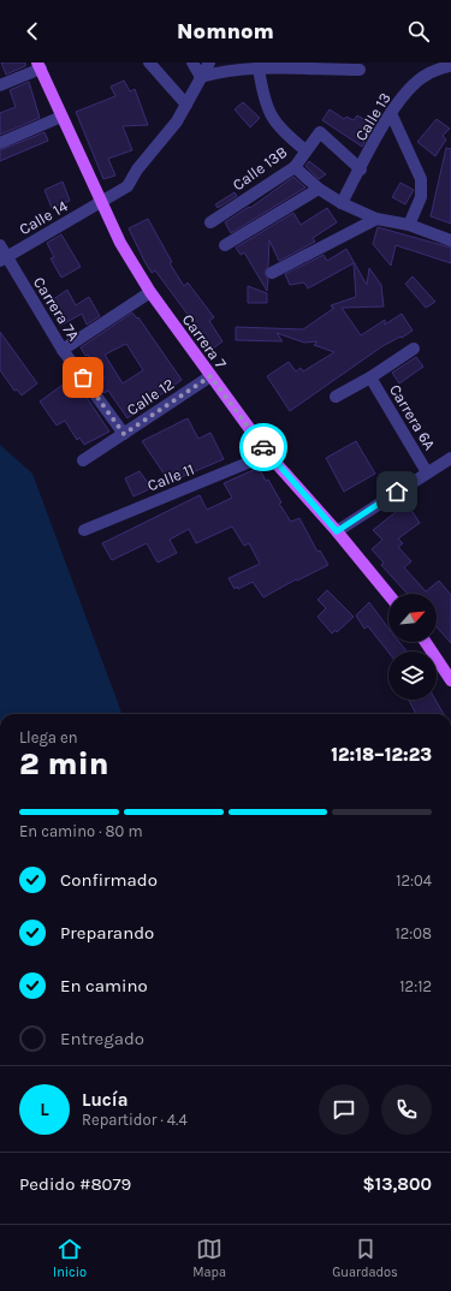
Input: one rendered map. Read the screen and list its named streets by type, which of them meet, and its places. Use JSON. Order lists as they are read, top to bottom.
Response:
{
  "streets": {
    "main road": ["Carrera 7"],
    "street": [
      "Calle 13",
      "Calle 13B",
      "Calle 14",
      "Carrera 7A",
      "Calle 12",
      "Carrera 6A",
      "Calle 11"
    ]
  },
  "crossings": [
    ["Calle 13", "Calle 13B"],
    ["Calle 14", "Carrera 7A"],
    ["Calle 14", "Carrera 7"],
    ["Carrera 7A", "Calle 12"],
    ["Carrera 7", "Calle 12"],
    ["Carrera 7", "Calle 11"]
  ],
  "north": "top right",
  "page": {
    "header": "Nomnom",
    "heading": ["2 min", "Llega en", "12:18–12:23"],
    "panel": [
      "Lucía",
      "Repartidor · 4.4",
      "Pedido #8079",
      "$13,800"
    ],
    "bar": "En camino · 80 m",
    "list": [
      ["Confirmado", "12:04"],
      ["Preparando", "12:08"],
      ["En camino", "12:12"],
      "Entregado"
    ],
    "round": "L",
    "tabs": ["Inicio", "Mapa", "Guardados"]
  }
}
